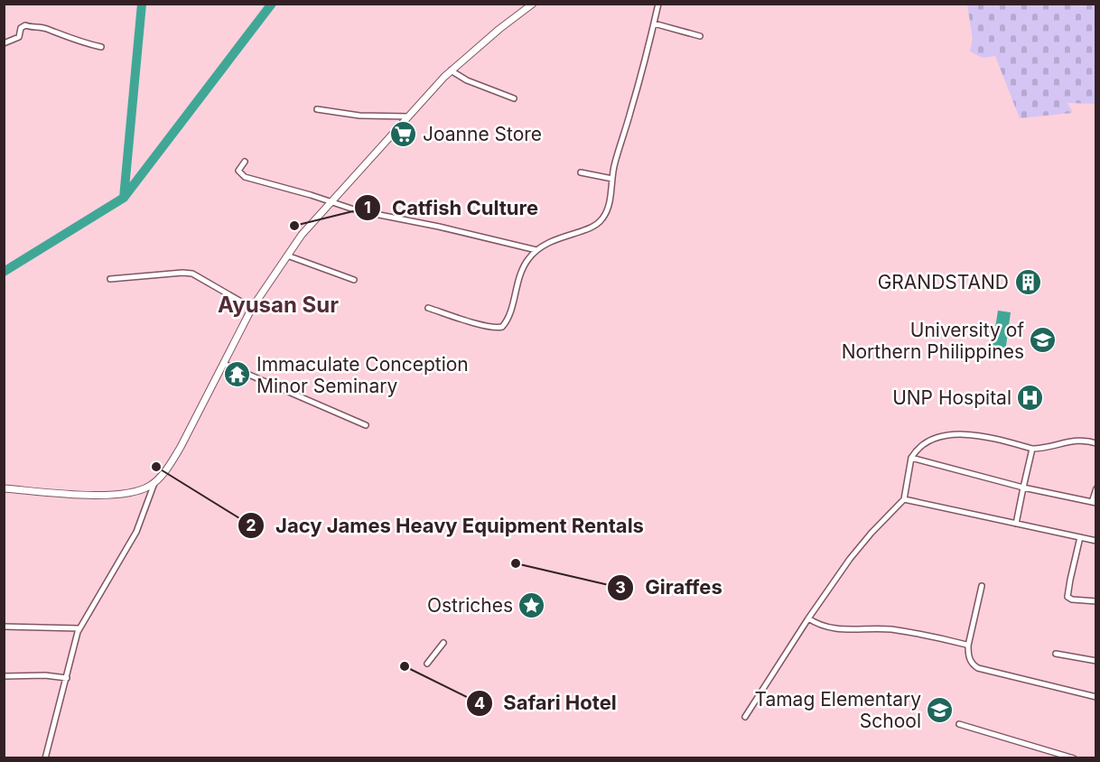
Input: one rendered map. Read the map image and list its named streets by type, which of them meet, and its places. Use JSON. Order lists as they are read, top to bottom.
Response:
{
  "districts": ["Ayusan Sur"],
  "places": {
    "supermarket": ["Joanne Store"],
    "other": [
      "Catfish Culture",
      "Jacy James Heavy Equipment Rentals",
      "Giraffes",
      "Safari Hotel"
    ],
    "building": ["GRANDSTAND"],
    "school or university": ["University of Northern Philippines", "Tamag Elementary School"],
    "temple": ["Immaculate Conception Minor Seminary"],
    "hospital": ["UNP Hospital"],
    "place": ["Ostriches"]
  }
}
